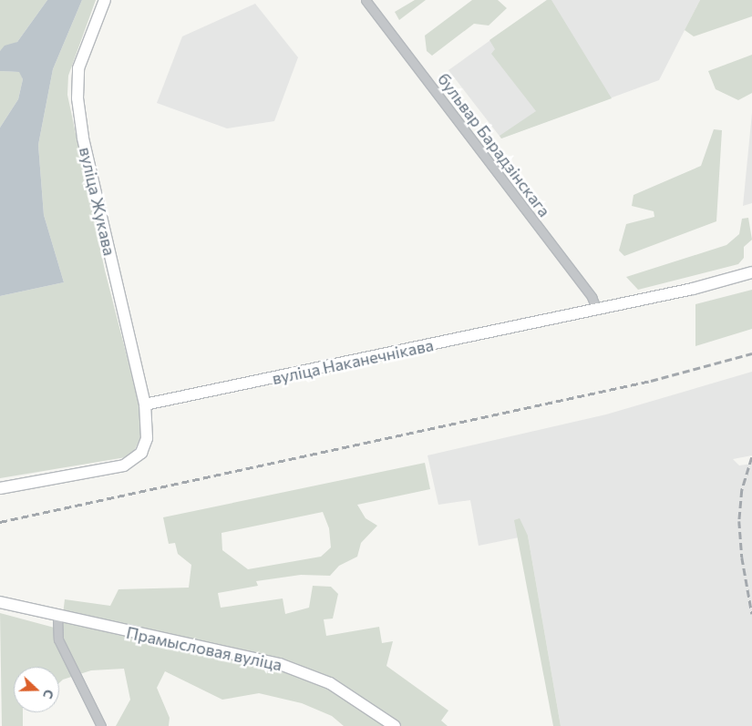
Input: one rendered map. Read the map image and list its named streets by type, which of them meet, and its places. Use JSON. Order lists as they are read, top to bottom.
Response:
{
  "streets": {
    "main road": ["вуліца Жукава", "вуліца Наканечнікава", "Прамысловая вуліца"],
    "street": ["бульвар Барадзінскага"]
  },
  "crossings": [
    ["бульвар Барадзінскага", "вуліца Наканечнікава"],
    ["вуліца Жукава", "вуліца Наканечнікава"]
  ],
  "north": "right"
}
